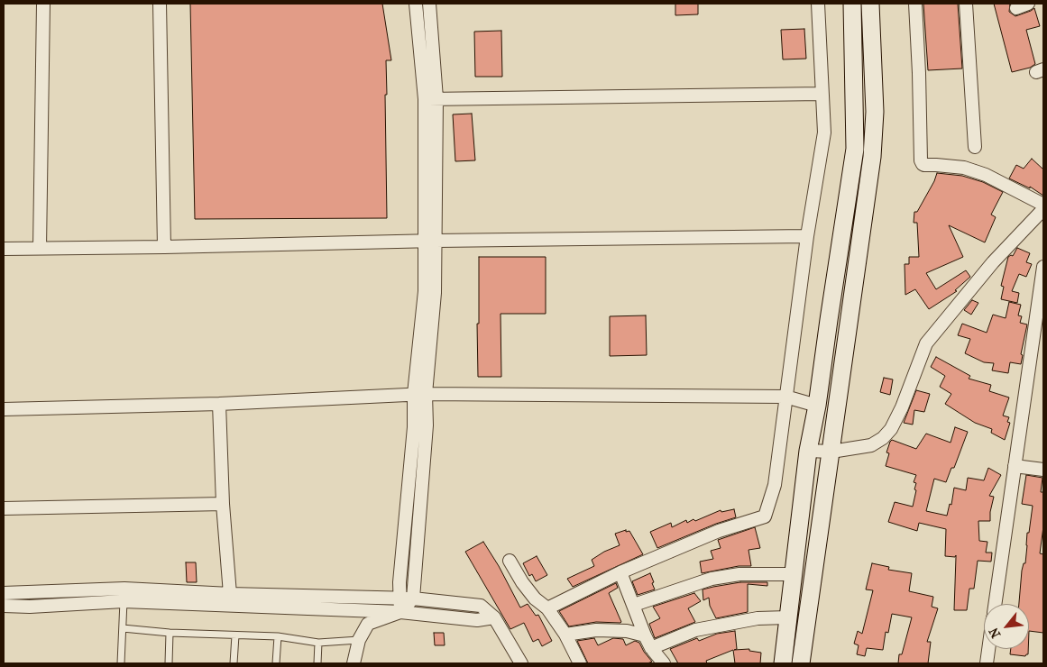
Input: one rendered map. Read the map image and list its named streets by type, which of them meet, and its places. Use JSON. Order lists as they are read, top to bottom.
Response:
{
  "north": "bottom left"
}
